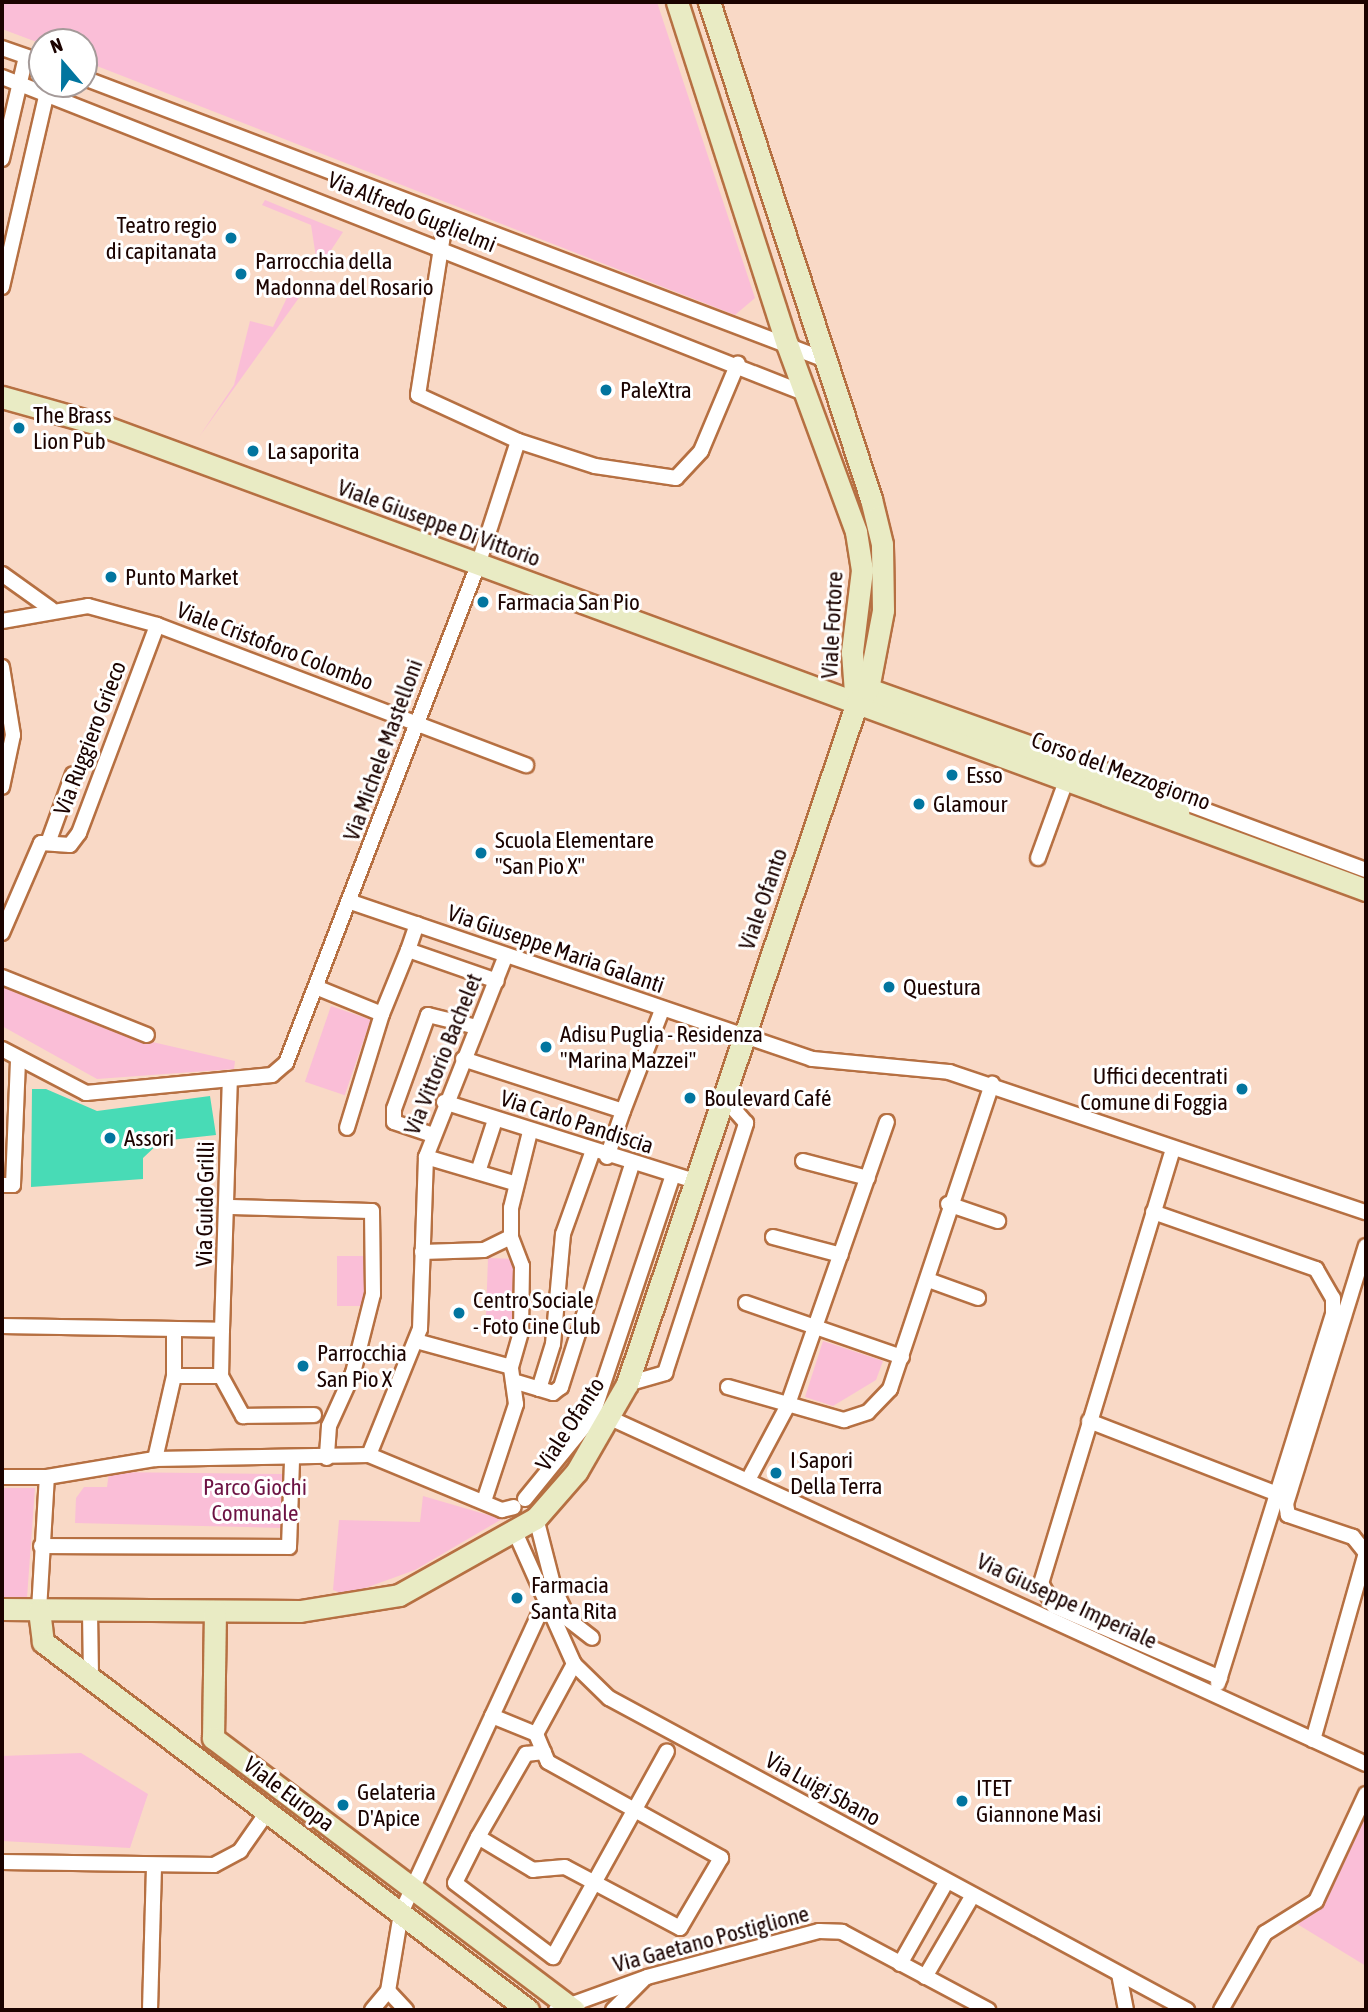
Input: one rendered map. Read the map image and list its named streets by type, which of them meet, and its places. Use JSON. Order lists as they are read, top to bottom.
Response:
{
  "streets": {
    "main road": [
      "Viale Giuseppe Di Vittorio",
      "Viale Fortore",
      "Corso del Mezzogiorno",
      "Viale Ofanto",
      "Viale Europa"
    ],
    "street": [
      "Via Alfredo Guglielmi",
      "Viale Cristoforo Colombo",
      "Via Ruggiero Grieco",
      "Via Michele Mastelloni",
      "Via Giuseppe Maria Galanti",
      "Via Vittorio Bachelet",
      "Via Carlo Pandiscia",
      "Via Guido Grilli",
      "Via Giuseppe Imperiale",
      "Via Luigi Sbano",
      "Via Gaetano Postiglione"
    ]
  },
  "crossings": [
    ["Via Alfredo Guglielmi", "Viale Fortore"],
    ["Viale Giuseppe Di Vittorio", "Viale Fortore"],
    ["Viale Giuseppe Di Vittorio", "Via Michele Mastelloni"],
    ["Viale Giuseppe Di Vittorio", "Corso del Mezzogiorno"],
    ["Viale Giuseppe Di Vittorio", "Viale Ofanto"],
    ["Viale Fortore", "Corso del Mezzogiorno"],
    ["Viale Fortore", "Viale Ofanto"],
    ["Viale Cristoforo Colombo", "Via Ruggiero Grieco"],
    ["Viale Cristoforo Colombo", "Via Michele Mastelloni"],
    ["Via Michele Mastelloni", "Via Giuseppe Maria Galanti"],
    ["Via Michele Mastelloni", "Via Guido Grilli"],
    ["Corso del Mezzogiorno", "Viale Ofanto"],
    ["Viale Ofanto", "Via Giuseppe Maria Galanti"],
    ["Viale Ofanto", "Via Carlo Pandiscia"],
    ["Viale Ofanto", "Via Giuseppe Imperiale"],
    ["Viale Ofanto", "Via Luigi Sbano"],
    ["Viale Ofanto", "Viale Europa"],
    ["Via Giuseppe Maria Galanti", "Via Vittorio Bachelet"],
    ["Via Vittorio Bachelet", "Via Carlo Pandiscia"],
    ["Viale Europa", "Via Gaetano Postiglione"]
  ],
  "parks": ["Parco Giochi Comunale"],
  "places": [
    "Teatro regio di capitanata",
    "Parrocchia della Madonna del Rosario",
    "PaleXtra",
    "The Brass Lion Pub",
    "La saporita",
    "Punto Market",
    "Farmacia San Pio",
    "Esso",
    "Glamour",
    "Scuola Elementare \"San Pio X\"",
    "Questura",
    "Adisu Puglia - Residenza \"Marina Mazzei\"",
    "Uffici decentrati Comune di Foggia",
    "Boulevard Café",
    "Assori",
    "Centro Sociale - Foto Cine Club",
    "Parrocchia San Pio X",
    "I Sapori Della Terra",
    "Farmacia Santa Rita",
    "ITET Giannone Masi",
    "Gelateria D'Apice"
  ],
  "north": "top"
}
